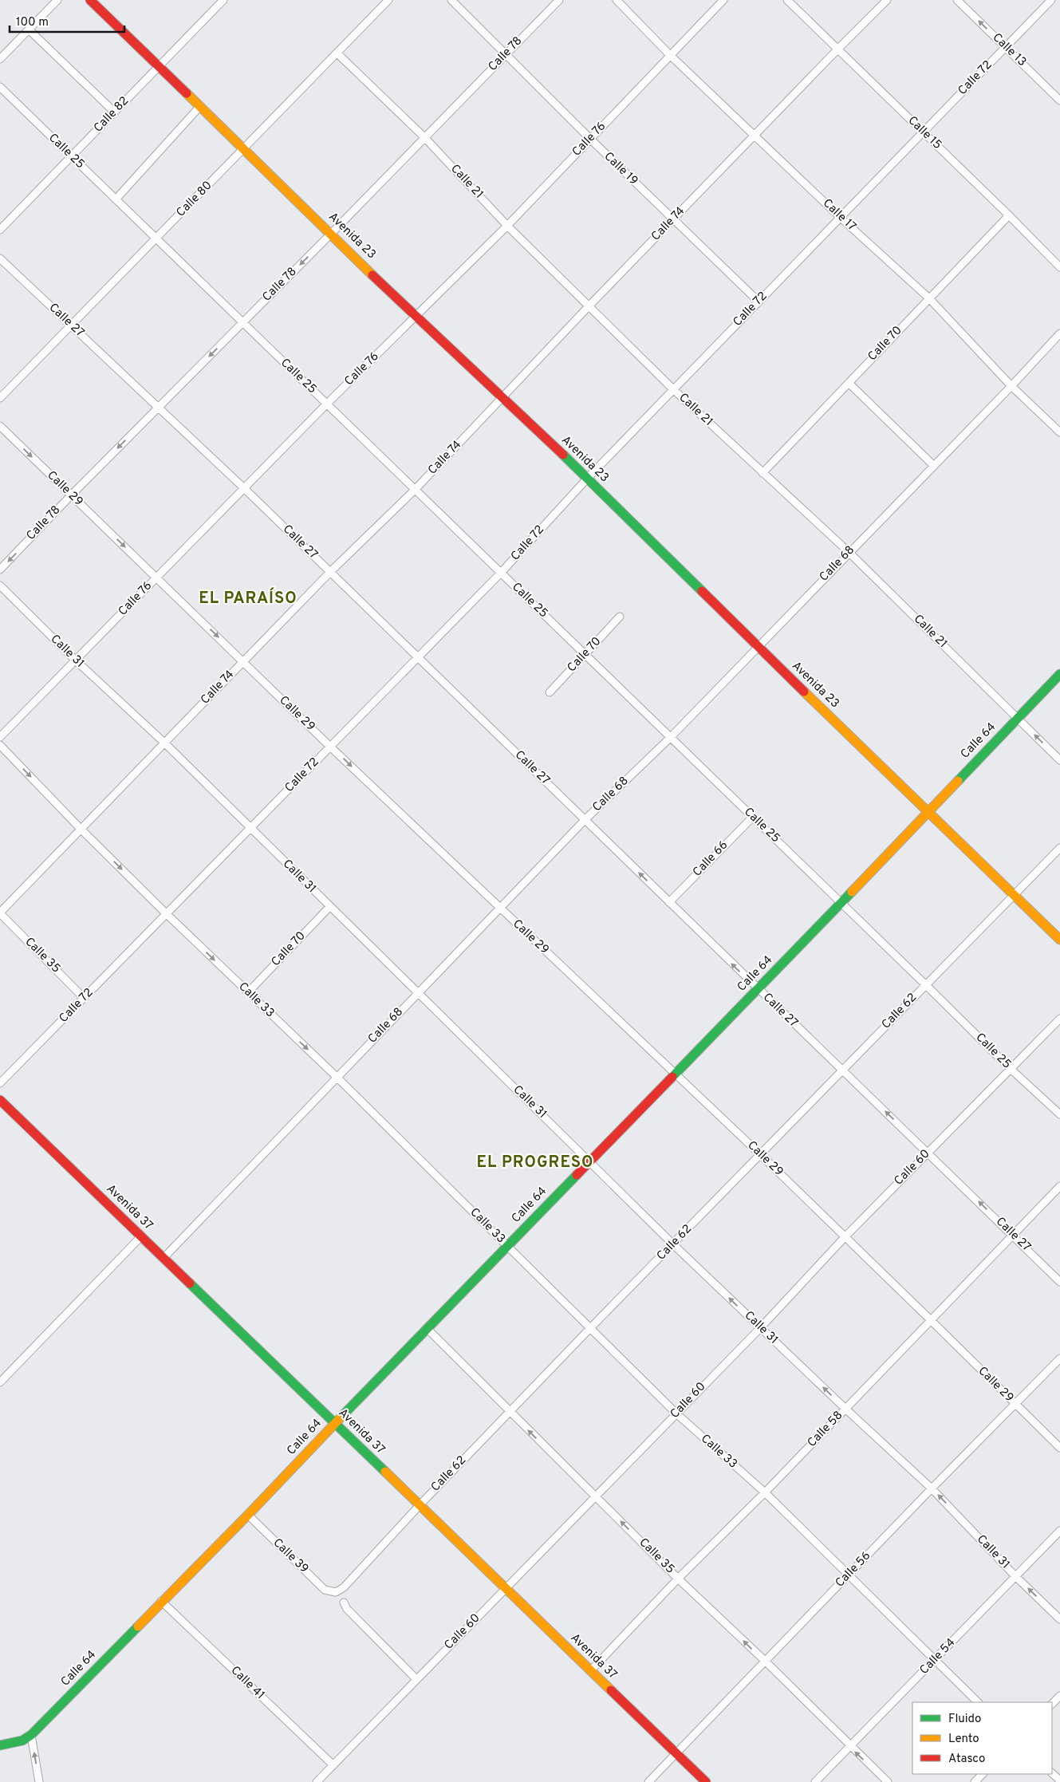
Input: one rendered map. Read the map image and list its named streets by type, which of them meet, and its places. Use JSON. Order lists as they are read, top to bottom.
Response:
{
  "streets": {
    "street": [
      "Calle 13",
      "Calle 78",
      "Calle 72",
      "Calle 82",
      "Calle 15",
      "Calle 76",
      "Calle 25",
      "Calle 19",
      "Calle 21",
      "Calle 80",
      "Calle 17",
      "Calle 74",
      "Avenida 23",
      "Calle 27",
      "Calle 70",
      "Calle 29",
      "Calle 68",
      "Calle 31",
      "Calle 64",
      "Calle 66",
      "Calle 35",
      "Calle 33",
      "Calle 62",
      "Calle 60",
      "Avenida 37",
      "Calle 58",
      "Calle 39",
      "Calle 56",
      "Calle 54",
      "Calle 41"
    ]
  },
  "crossings": [
    ["Calle 13", "Calle 72"],
    ["Calle 78", "Calle 25"],
    ["Calle 78", "Calle 19"],
    ["Calle 78", "Calle 21"],
    ["Calle 78", "Avenida 23"],
    ["Calle 78", "Calle 27"],
    ["Calle 78", "Calle 29"],
    ["Calle 72", "Calle 15"],
    ["Calle 72", "Calle 25"],
    ["Calle 72", "Calle 19"],
    ["Calle 72", "Calle 21"],
    ["Calle 72", "Calle 17"],
    ["Calle 72", "Avenida 23"],
    ["Calle 72", "Calle 27"],
    ["Calle 72", "Calle 29"],
    ["Calle 72", "Calle 31"],
    ["Calle 72", "Calle 35"],
    ["Calle 72", "Calle 33"],
    ["Calle 82", "Calle 25"],
    ["Calle 82", "Avenida 23"],
    ["Calle 15", "Calle 74"],
    ["Calle 15", "Calle 70"],
    ["Calle 76", "Calle 25"],
    ["Calle 76", "Calle 19"],
    ["Calle 76", "Calle 21"],
    ["Calle 76", "Calle 17"],
    ["Calle 76", "Avenida 23"],
    ["Calle 76", "Calle 27"],
    ["Calle 76", "Calle 29"],
    ["Calle 76", "Calle 31"],
    ["Calle 25", "Calle 80"],
    ["Calle 25", "Calle 74"],
    ["Calle 25", "Calle 70"],
    ["Calle 25", "Calle 68"],
    ["Calle 25", "Calle 64"],
    ["Calle 25", "Calle 66"],
    ["Calle 25", "Calle 62"],
    ["Calle 25", "Calle 60"],
    ["Calle 19", "Calle 74"],
    ["Calle 21", "Calle 80"],
    ["Calle 21", "Calle 74"],
    ["Calle 21", "Calle 70"],
    ["Calle 21", "Calle 68"],
    ["Calle 21", "Calle 64"],
    ["Calle 80", "Avenida 23"],
    ["Calle 80", "Calle 27"],
    ["Calle 17", "Calle 74"],
    ["Calle 17", "Calle 70"],
    ["Calle 17", "Calle 68"],
    ["Calle 74", "Avenida 23"],
    ["Calle 74", "Calle 27"],
    ["Calle 74", "Calle 29"],
    ["Calle 74", "Calle 31"],
    ["Calle 74", "Calle 35"],
    ["Calle 74", "Calle 33"],
    ["Avenida 23", "Calle 68"],
    ["Avenida 23", "Calle 64"],
    ["Avenida 23", "Calle 62"],
    ["Calle 27", "Calle 68"],
    ["Calle 27", "Calle 64"],
    ["Calle 27", "Calle 66"],
    ["Calle 27", "Calle 62"],
    ["Calle 27", "Calle 60"],
    ["Calle 27", "Calle 58"],
    ["Calle 70", "Calle 31"],
    ["Calle 70", "Calle 33"],
    ["Calle 29", "Calle 68"],
    ["Calle 29", "Calle 64"],
    ["Calle 29", "Calle 62"],
    ["Calle 29", "Calle 60"],
    ["Calle 29", "Calle 58"],
    ["Calle 29", "Calle 56"],
    ["Calle 68", "Calle 31"],
    ["Calle 68", "Calle 33"],
    ["Calle 68", "Avenida 37"],
    ["Calle 31", "Calle 64"],
    ["Calle 31", "Calle 62"],
    ["Calle 31", "Calle 60"],
    ["Calle 31", "Calle 58"],
    ["Calle 31", "Calle 56"],
    ["Calle 31", "Calle 54"],
    ["Calle 64", "Calle 35"],
    ["Calle 64", "Calle 33"],
    ["Calle 64", "Avenida 37"],
    ["Calle 64", "Calle 39"],
    ["Calle 64", "Calle 41"],
    ["Calle 35", "Calle 62"],
    ["Calle 35", "Calle 60"],
    ["Calle 35", "Calle 58"],
    ["Calle 35", "Calle 56"],
    ["Calle 35", "Calle 54"],
    ["Calle 33", "Calle 62"],
    ["Calle 33", "Calle 60"],
    ["Calle 33", "Calle 58"],
    ["Calle 33", "Calle 56"],
    ["Calle 33", "Calle 54"],
    ["Calle 62", "Avenida 37"],
    ["Calle 62", "Calle 39"],
    ["Calle 60", "Avenida 37"],
    ["Calle 60", "Calle 41"],
    ["Avenida 37", "Calle 58"],
    ["Avenida 37", "Calle 56"]
  ],
  "one_way": [
    "Calle 13",
    "Calle 78",
    "Calle 29",
    "Calle 35"
  ],
  "districts": ["EL PARAÍSO", "EL PROGRESO"],
  "legend": ["Fluido", "Lento", "Atasco"],
  "scale_bar": "100 m"
}
